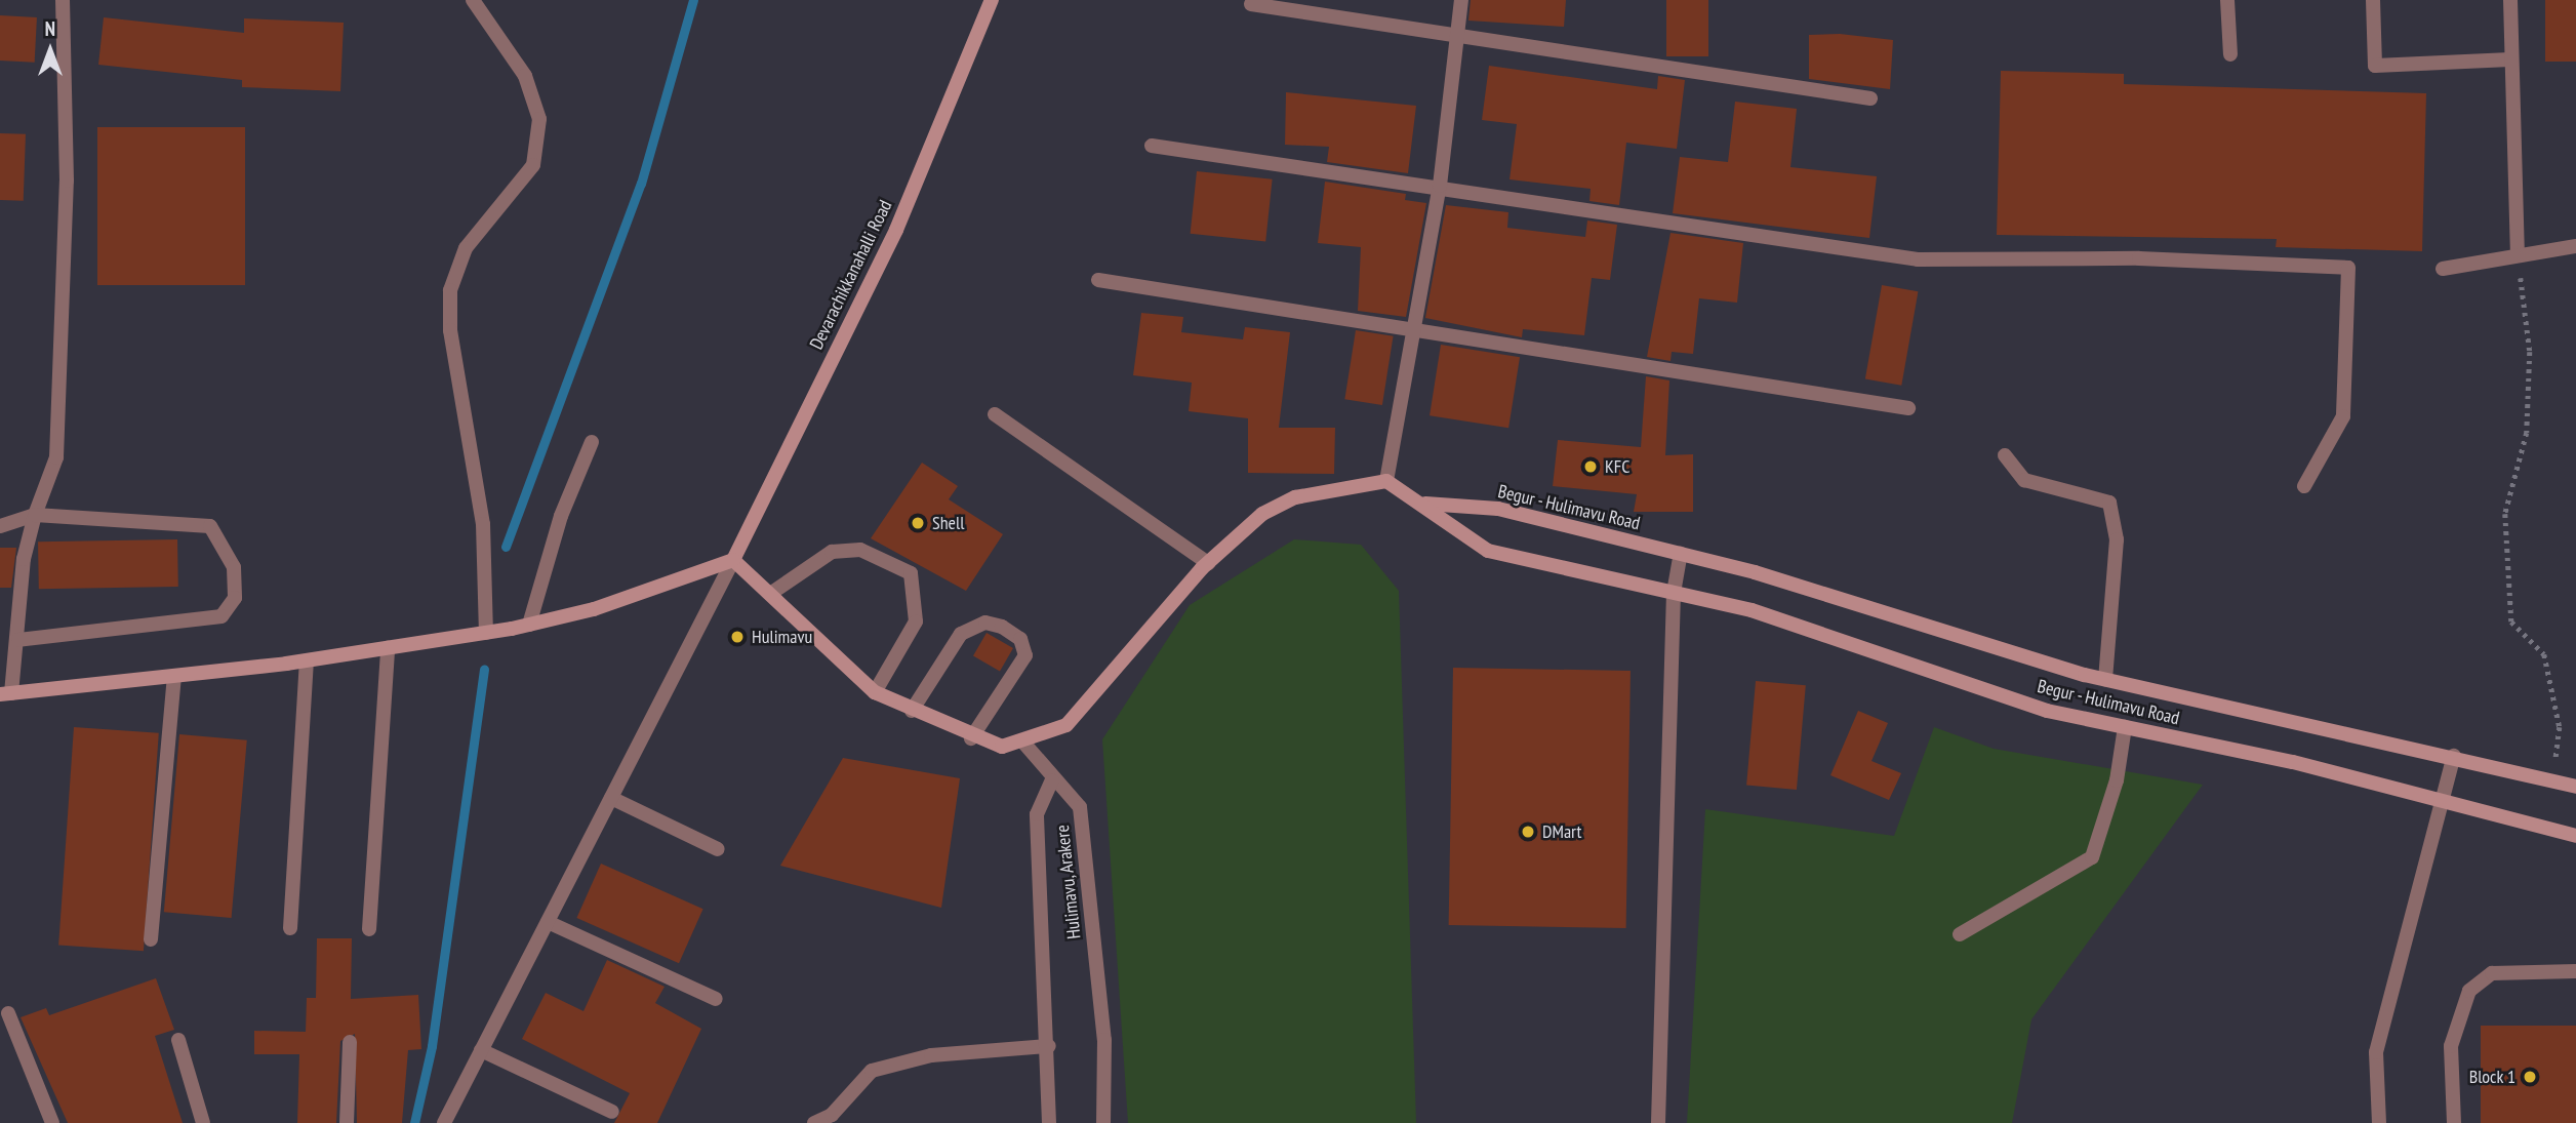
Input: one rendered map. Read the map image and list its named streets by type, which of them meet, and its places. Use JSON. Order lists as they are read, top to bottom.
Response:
{
  "streets": {
    "main road": ["Devarachikkanahalli Road", "Begur - Hulimavu Road"],
    "street": ["Hulimavu, Arakere"]
  },
  "places": [
    "KFC",
    "Shell",
    "Hulimavu",
    "DMart",
    "Block 1"
  ],
  "north": "top"
}
